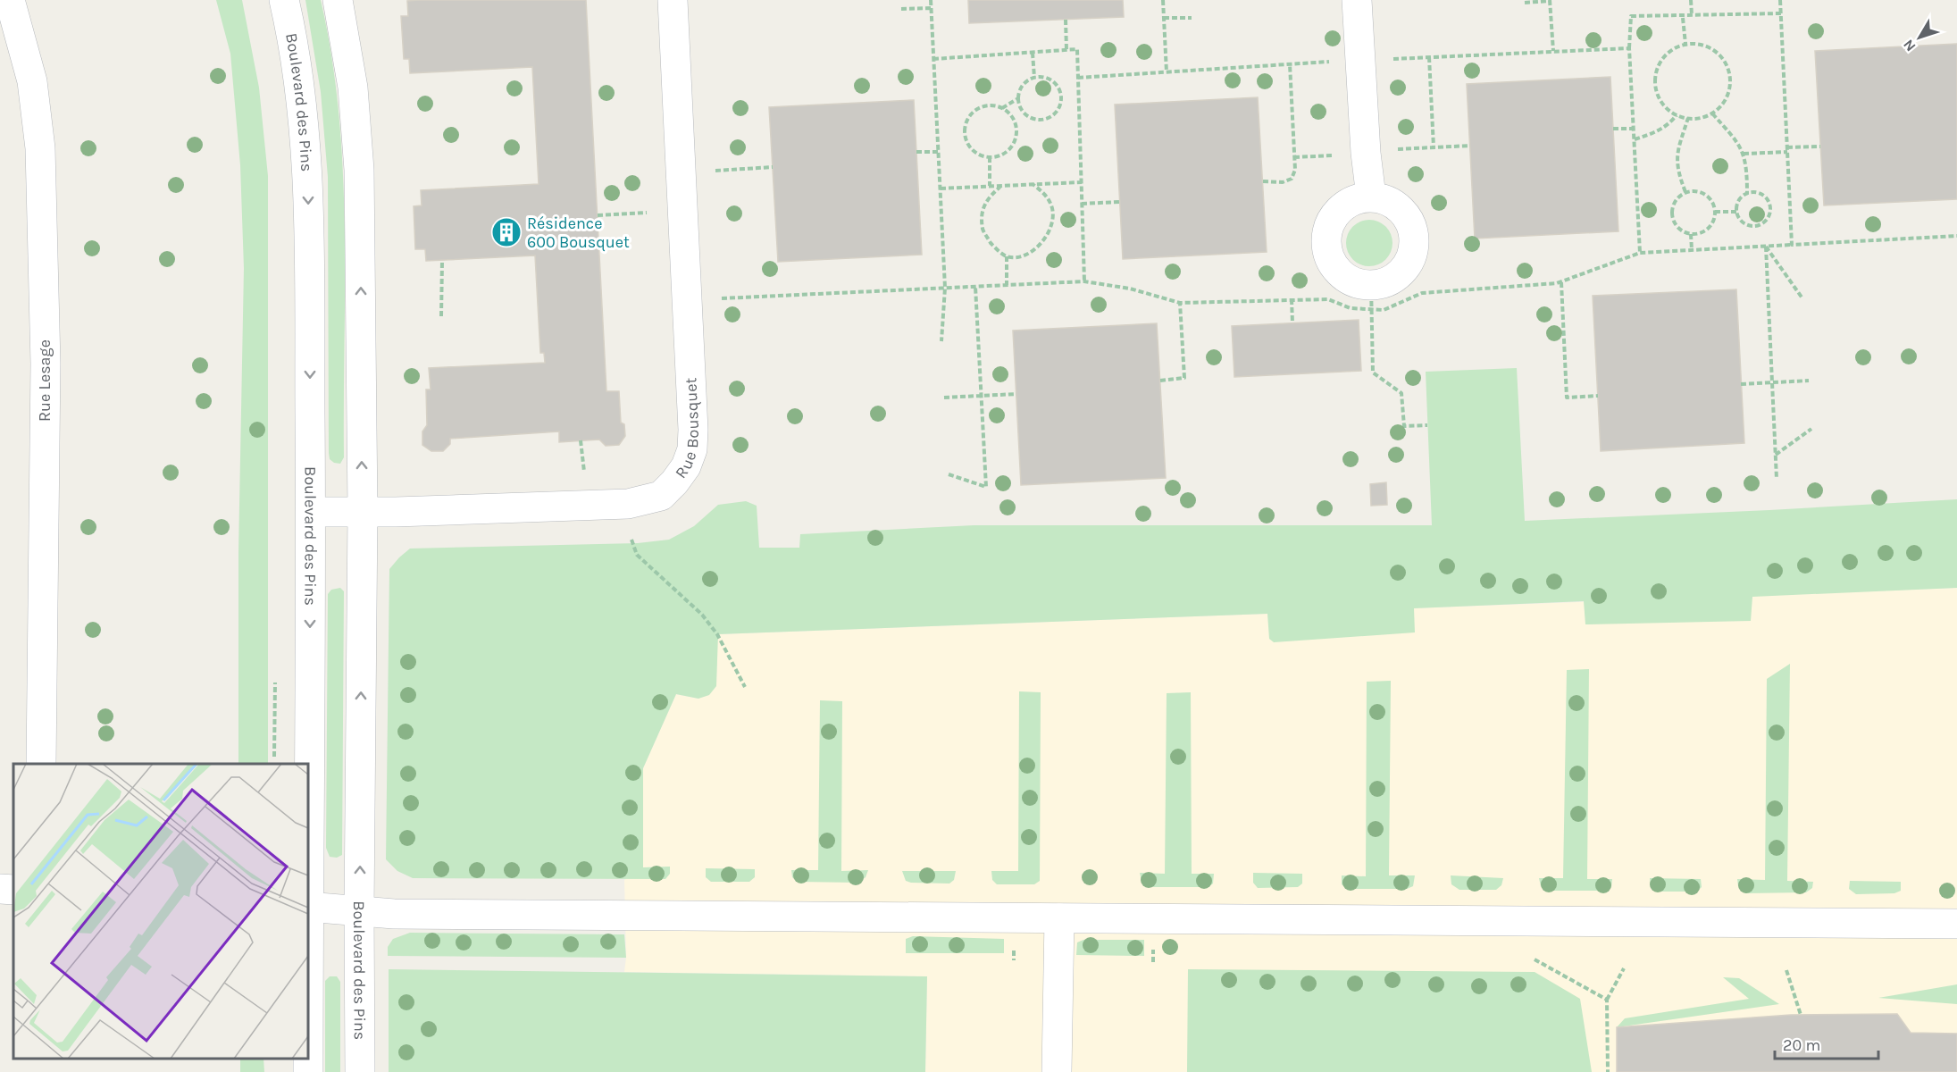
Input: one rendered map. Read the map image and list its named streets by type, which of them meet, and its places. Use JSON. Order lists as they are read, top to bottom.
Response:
{
  "streets": {
    "street": ["Boulevard des Pins", "Rue Lesage", "Rue Bousquet"]
  },
  "crossings": [
    ["Boulevard des Pins", "Rue Bousquet"]
  ],
  "places": {
    "building": ["Résidence 600 Bousquet"]
  },
  "scale_bar": "20 m",
  "north": "bottom left"
}
